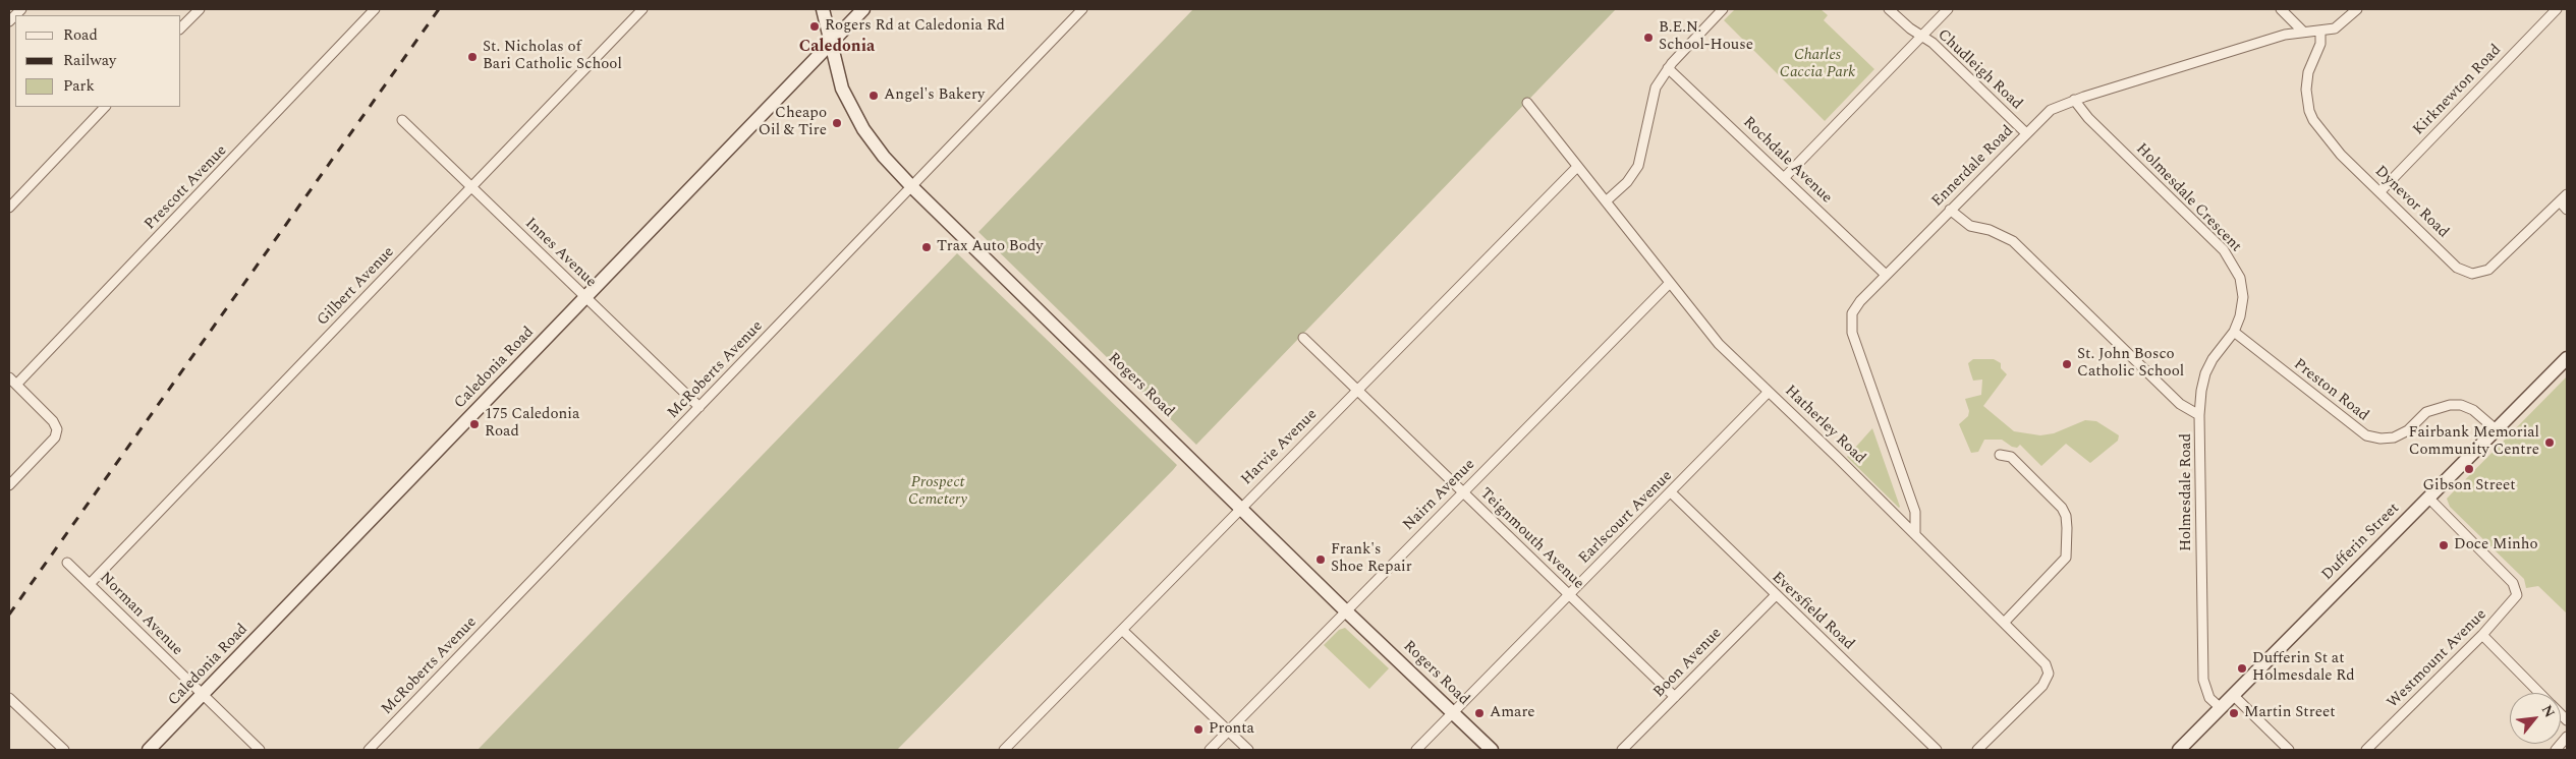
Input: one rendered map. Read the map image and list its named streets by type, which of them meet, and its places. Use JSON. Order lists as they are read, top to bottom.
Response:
{
  "streets": {
    "street": [
      "Chudleigh Road",
      "Kirknewton Road",
      "Rochdale Avenue",
      "Ennerdale Road",
      "Prescott Avenue",
      "Holmesdale Crescent",
      "Dynevor Road",
      "Innes Avenue",
      "Gilbert Avenue",
      "Caledonia Road",
      "McRoberts Avenue",
      "Rogers Road",
      "Preston Road",
      "Hatherley Road",
      "Harvie Avenue",
      "Holmesdale Road",
      "Nairn Avenue",
      "Earlscourt Avenue",
      "Teignmouth Avenue",
      "Dufferin Street",
      "Eversfield Road",
      "Norman Avenue",
      "Westmount Avenue",
      "Boon Avenue"
    ]
  },
  "crossings": [
    ["Chudleigh Road", "Ennerdale Road"],
    ["Kirknewton Road", "Dynevor Road"],
    ["Rochdale Avenue", "Ennerdale Road"],
    ["Ennerdale Road", "Holmesdale Crescent"],
    ["Ennerdale Road", "Dynevor Road"],
    ["Ennerdale Road", "Hatherley Road"],
    ["Ennerdale Road", "Holmesdale Road"],
    ["Holmesdale Crescent", "Preston Road"],
    ["Holmesdale Crescent", "Holmesdale Road"],
    ["Innes Avenue", "Gilbert Avenue"],
    ["Innes Avenue", "Caledonia Road"],
    ["Innes Avenue", "McRoberts Avenue"],
    ["Gilbert Avenue", "Norman Avenue"],
    ["Caledonia Road", "Rogers Road"],
    ["Caledonia Road", "Norman Avenue"],
    ["McRoberts Avenue", "Rogers Road"],
    ["Rogers Road", "Harvie Avenue"],
    ["Rogers Road", "Nairn Avenue"],
    ["Rogers Road", "Earlscourt Avenue"],
    ["Preston Road", "Dufferin Street"],
    ["Hatherley Road", "Harvie Avenue"],
    ["Hatherley Road", "Nairn Avenue"],
    ["Hatherley Road", "Earlscourt Avenue"],
    ["Harvie Avenue", "Teignmouth Avenue"],
    ["Holmesdale Road", "Dufferin Street"],
    ["Nairn Avenue", "Teignmouth Avenue"],
    ["Earlscourt Avenue", "Teignmouth Avenue"],
    ["Earlscourt Avenue", "Eversfield Road"],
    ["Teignmouth Avenue", "Boon Avenue"],
    ["Dufferin Street", "Westmount Avenue"],
    ["Eversfield Road", "Boon Avenue"]
  ],
  "districts": ["Caledonia"],
  "parks": ["Charles Caccia Park", "Prospect Cemetery"],
  "places": [
    "Rogers Rd at Caledonia Rd",
    "B.E.N. School-House",
    "St. Nicholas of Bari Catholic School",
    "Angel's Bakery",
    "Cheapo Oil & Tire",
    "Trax Auto Body",
    "St. John Bosco Catholic School",
    "175 Caledonia Road",
    "Fairbank Memorial Community Centre",
    "Gibson Street",
    "Doce Minho",
    "Frank's Shoe Repair",
    "Dufferin St at Holmesdale Rd",
    "Amare",
    "Martin Street",
    "Pronta"
  ],
  "legend": ["Road", "Railway", "Park"],
  "north": "top right"
}
